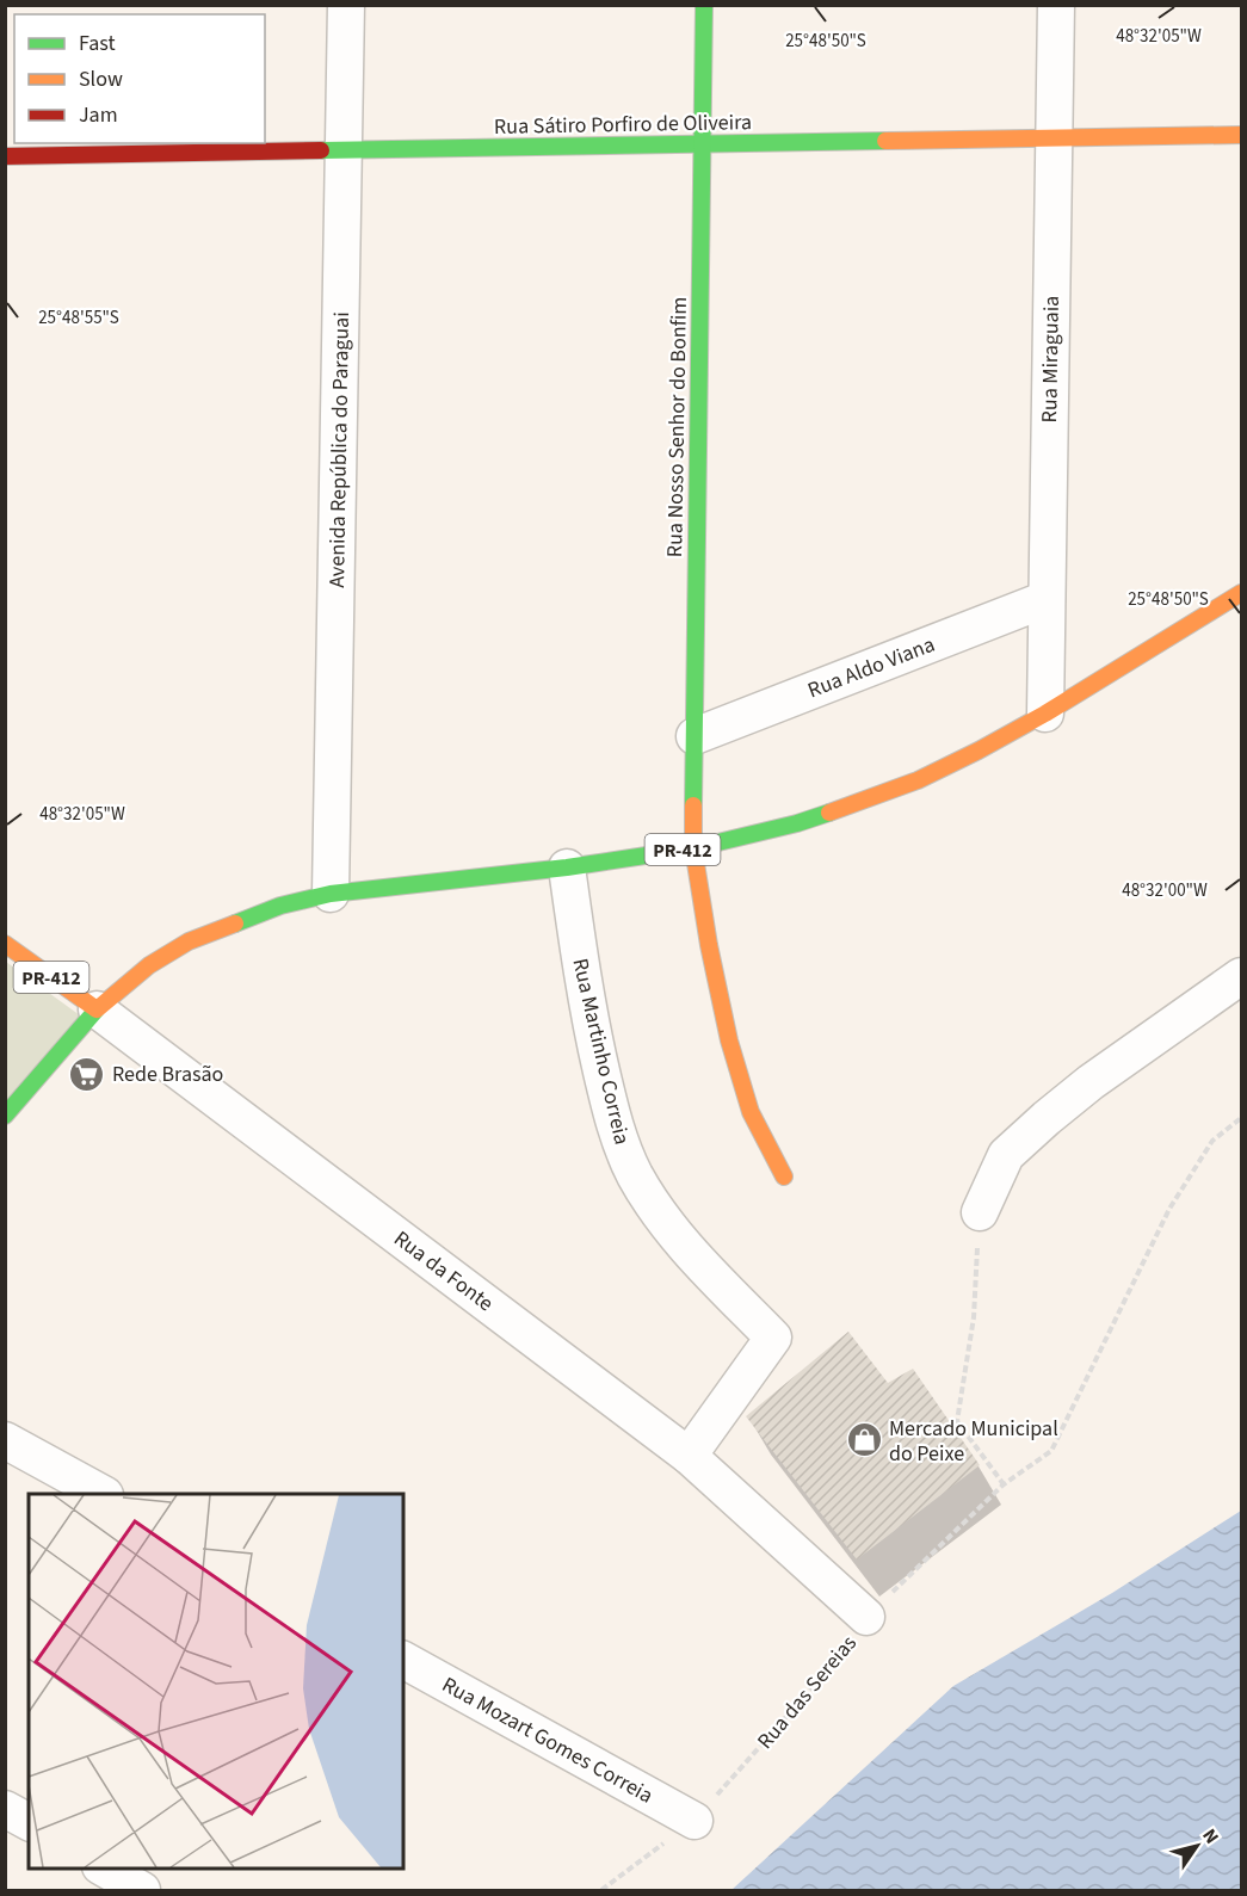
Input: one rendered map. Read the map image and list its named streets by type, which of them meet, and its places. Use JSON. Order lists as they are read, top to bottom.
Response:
{
  "streets": {
    "main road": [
      "Rua Sátiro Porfiro de Oliveira",
      "Rua Nosso Senhor do Bonfim",
      "PR-412",
      "Rua da Fonte"
    ],
    "street": [
      "Rua Miraguaia",
      "Avenida República do Paraguai",
      "Rua Aldo Viana",
      "Rua Martinho Correia",
      "Rua Mozart Gomes Correia"
    ],
    "path": ["Rua das Sereias"]
  },
  "crossings": [
    ["Rua Sátiro Porfiro de Oliveira", "Rua Miraguaia"],
    ["Rua Sátiro Porfiro de Oliveira", "Rua Nosso Senhor do Bonfim"],
    ["Rua Sátiro Porfiro de Oliveira", "Avenida República do Paraguai"],
    ["Rua Miraguaia", "Rua Aldo Viana"],
    ["Rua Miraguaia", "PR-412"],
    ["Rua Nosso Senhor do Bonfim", "Rua Aldo Viana"],
    ["Rua Nosso Senhor do Bonfim", "PR-412"],
    ["Avenida República do Paraguai", "PR-412"],
    ["PR-412", "Rua Martinho Correia"],
    ["PR-412", "Rua da Fonte"],
    ["Rua Martinho Correia", "Rua da Fonte"],
    ["Rua da Fonte", "Rua das Sereias"],
    ["Rua das Sereias", "Rua Mozart Gomes Correia"]
  ],
  "places": {
    "supermarket": ["Rede Brasão"],
    "shop": ["Mercado Municipal do Peixe"]
  },
  "legend": ["Fast", "Slow", "Jam"],
  "north": "top right",
  "coordinates": [
    "48°32'05\"W",
    "25°48'50\"S",
    "25°48'55\"S",
    "48°32'00\"W"
  ]
}
